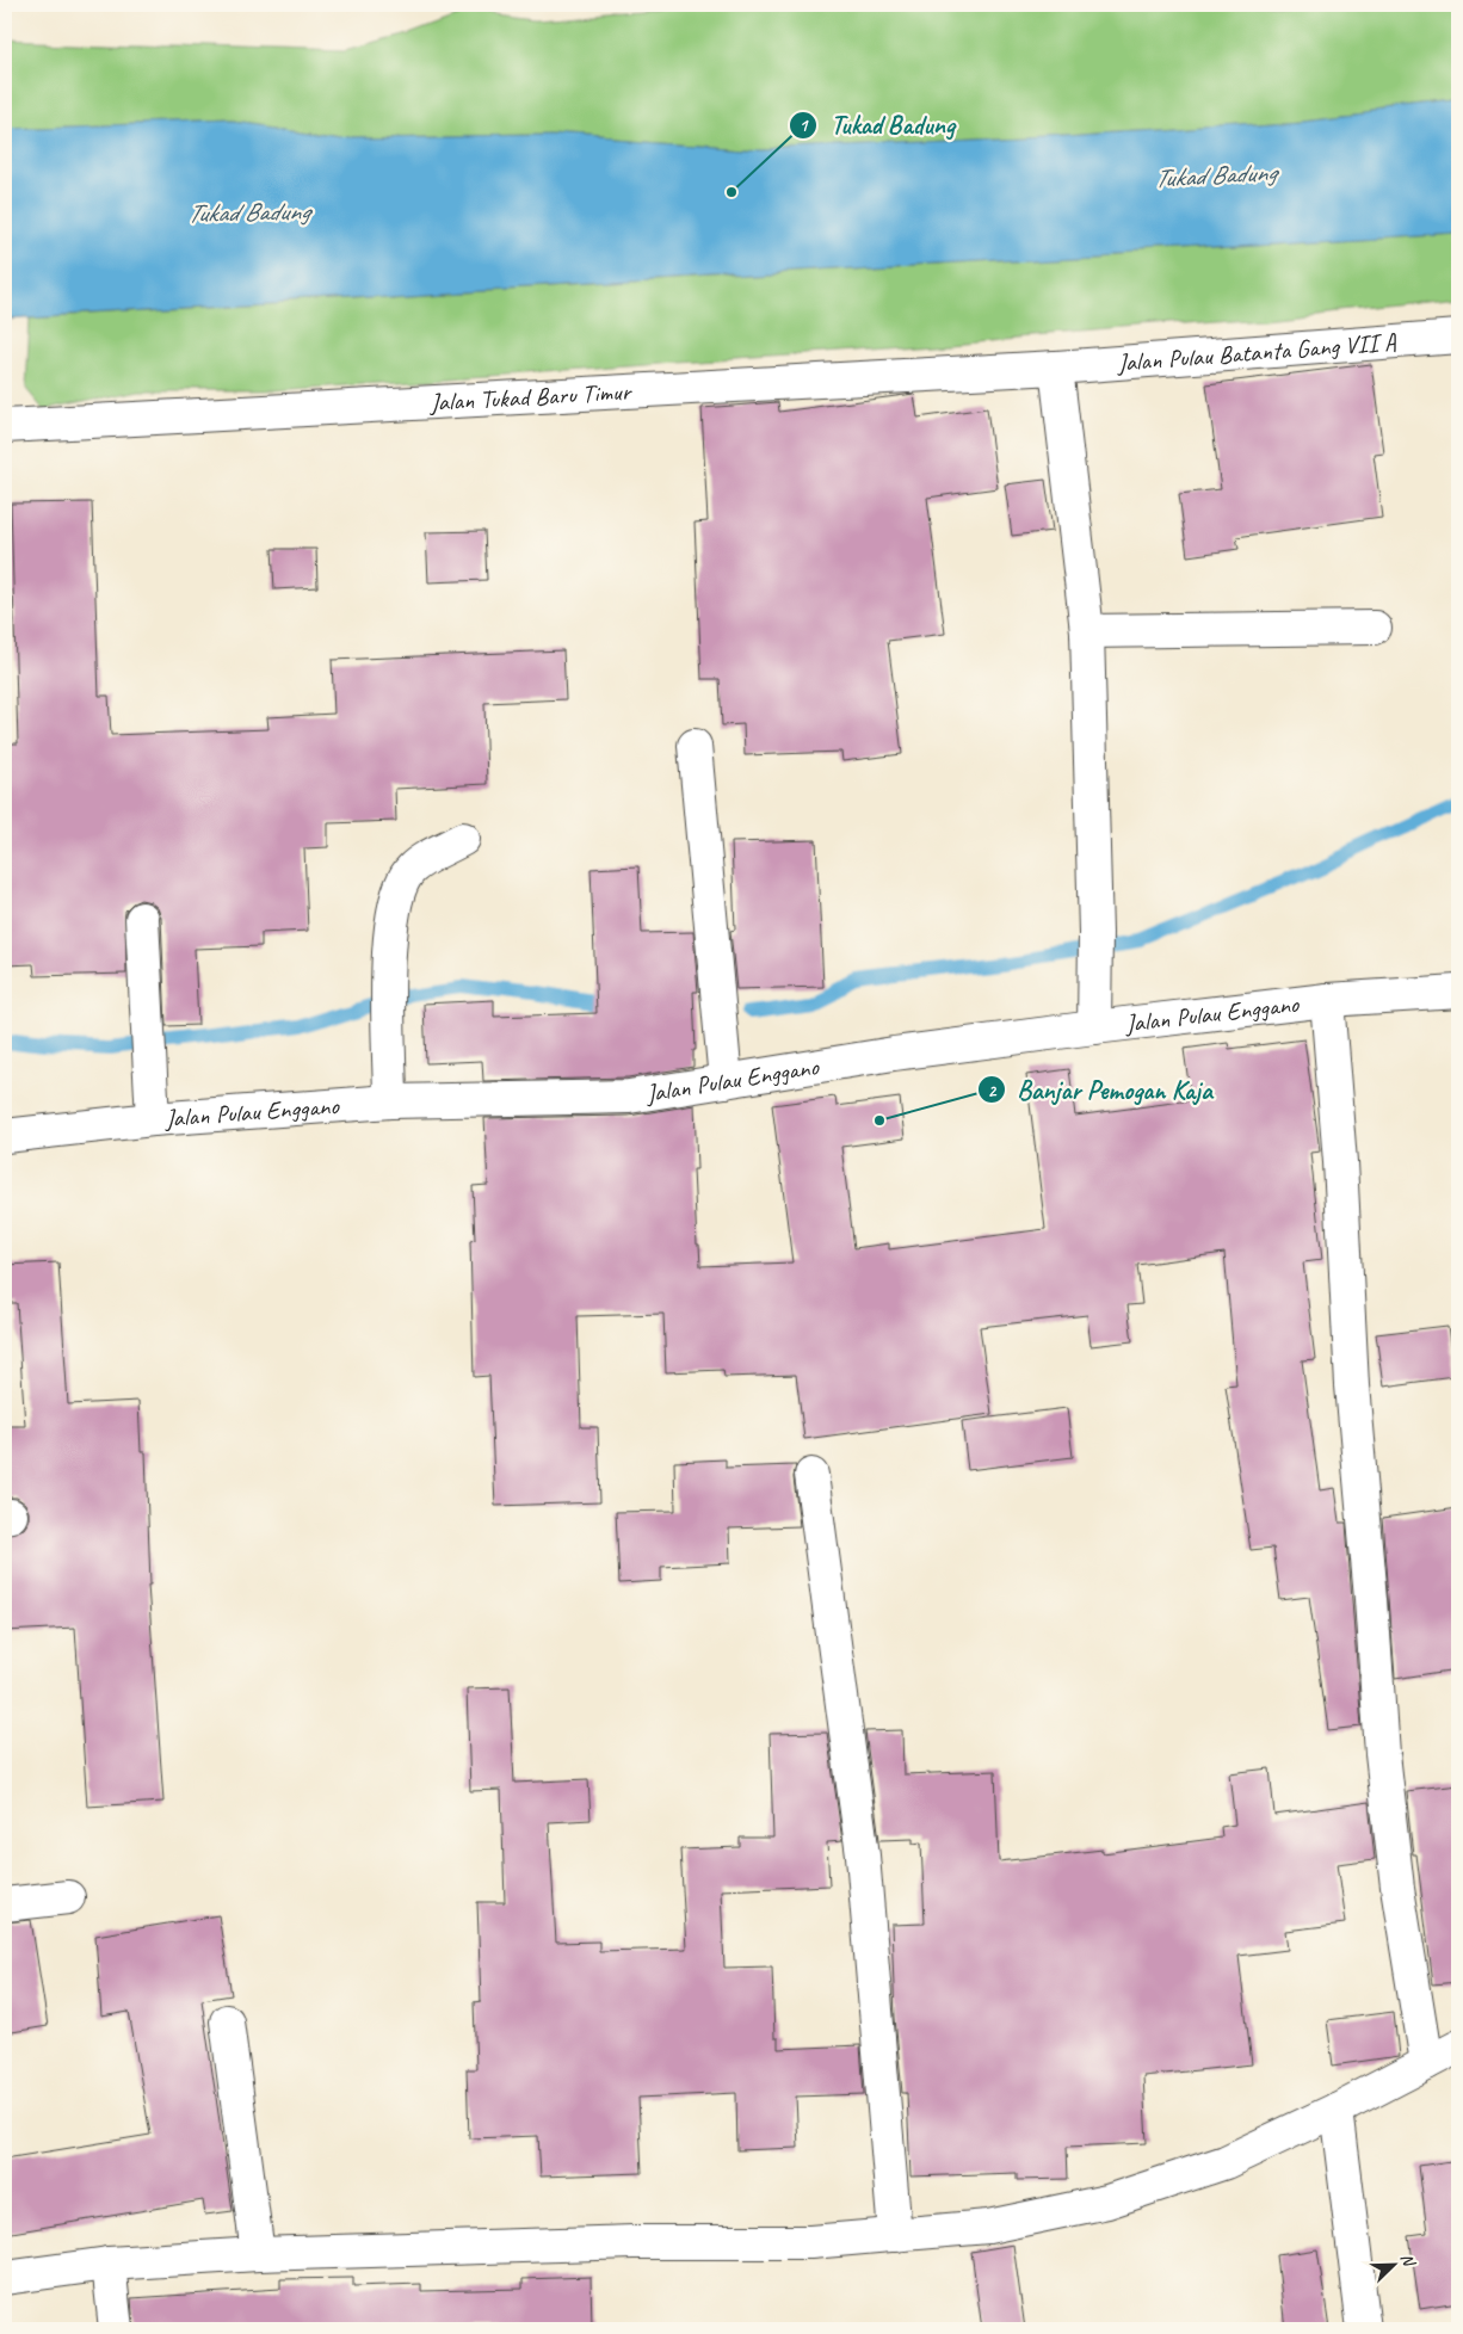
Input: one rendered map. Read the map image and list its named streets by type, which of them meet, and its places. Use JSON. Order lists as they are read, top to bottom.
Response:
{
  "streets": {
    "street": ["Jalan Pulau Batanta Gang VII A", "Jalan Tukad Baru Timur", "Jalan Pulau Enggano"]
  },
  "crossings": [
    ["Jalan Pulau Batanta Gang VII A", "Jalan Tukad Baru Timur"]
  ],
  "water": ["Tukad Badung"],
  "places": ["Tukad Badung", "Banjar Pemogan Kaja"],
  "north": "top right"
}
